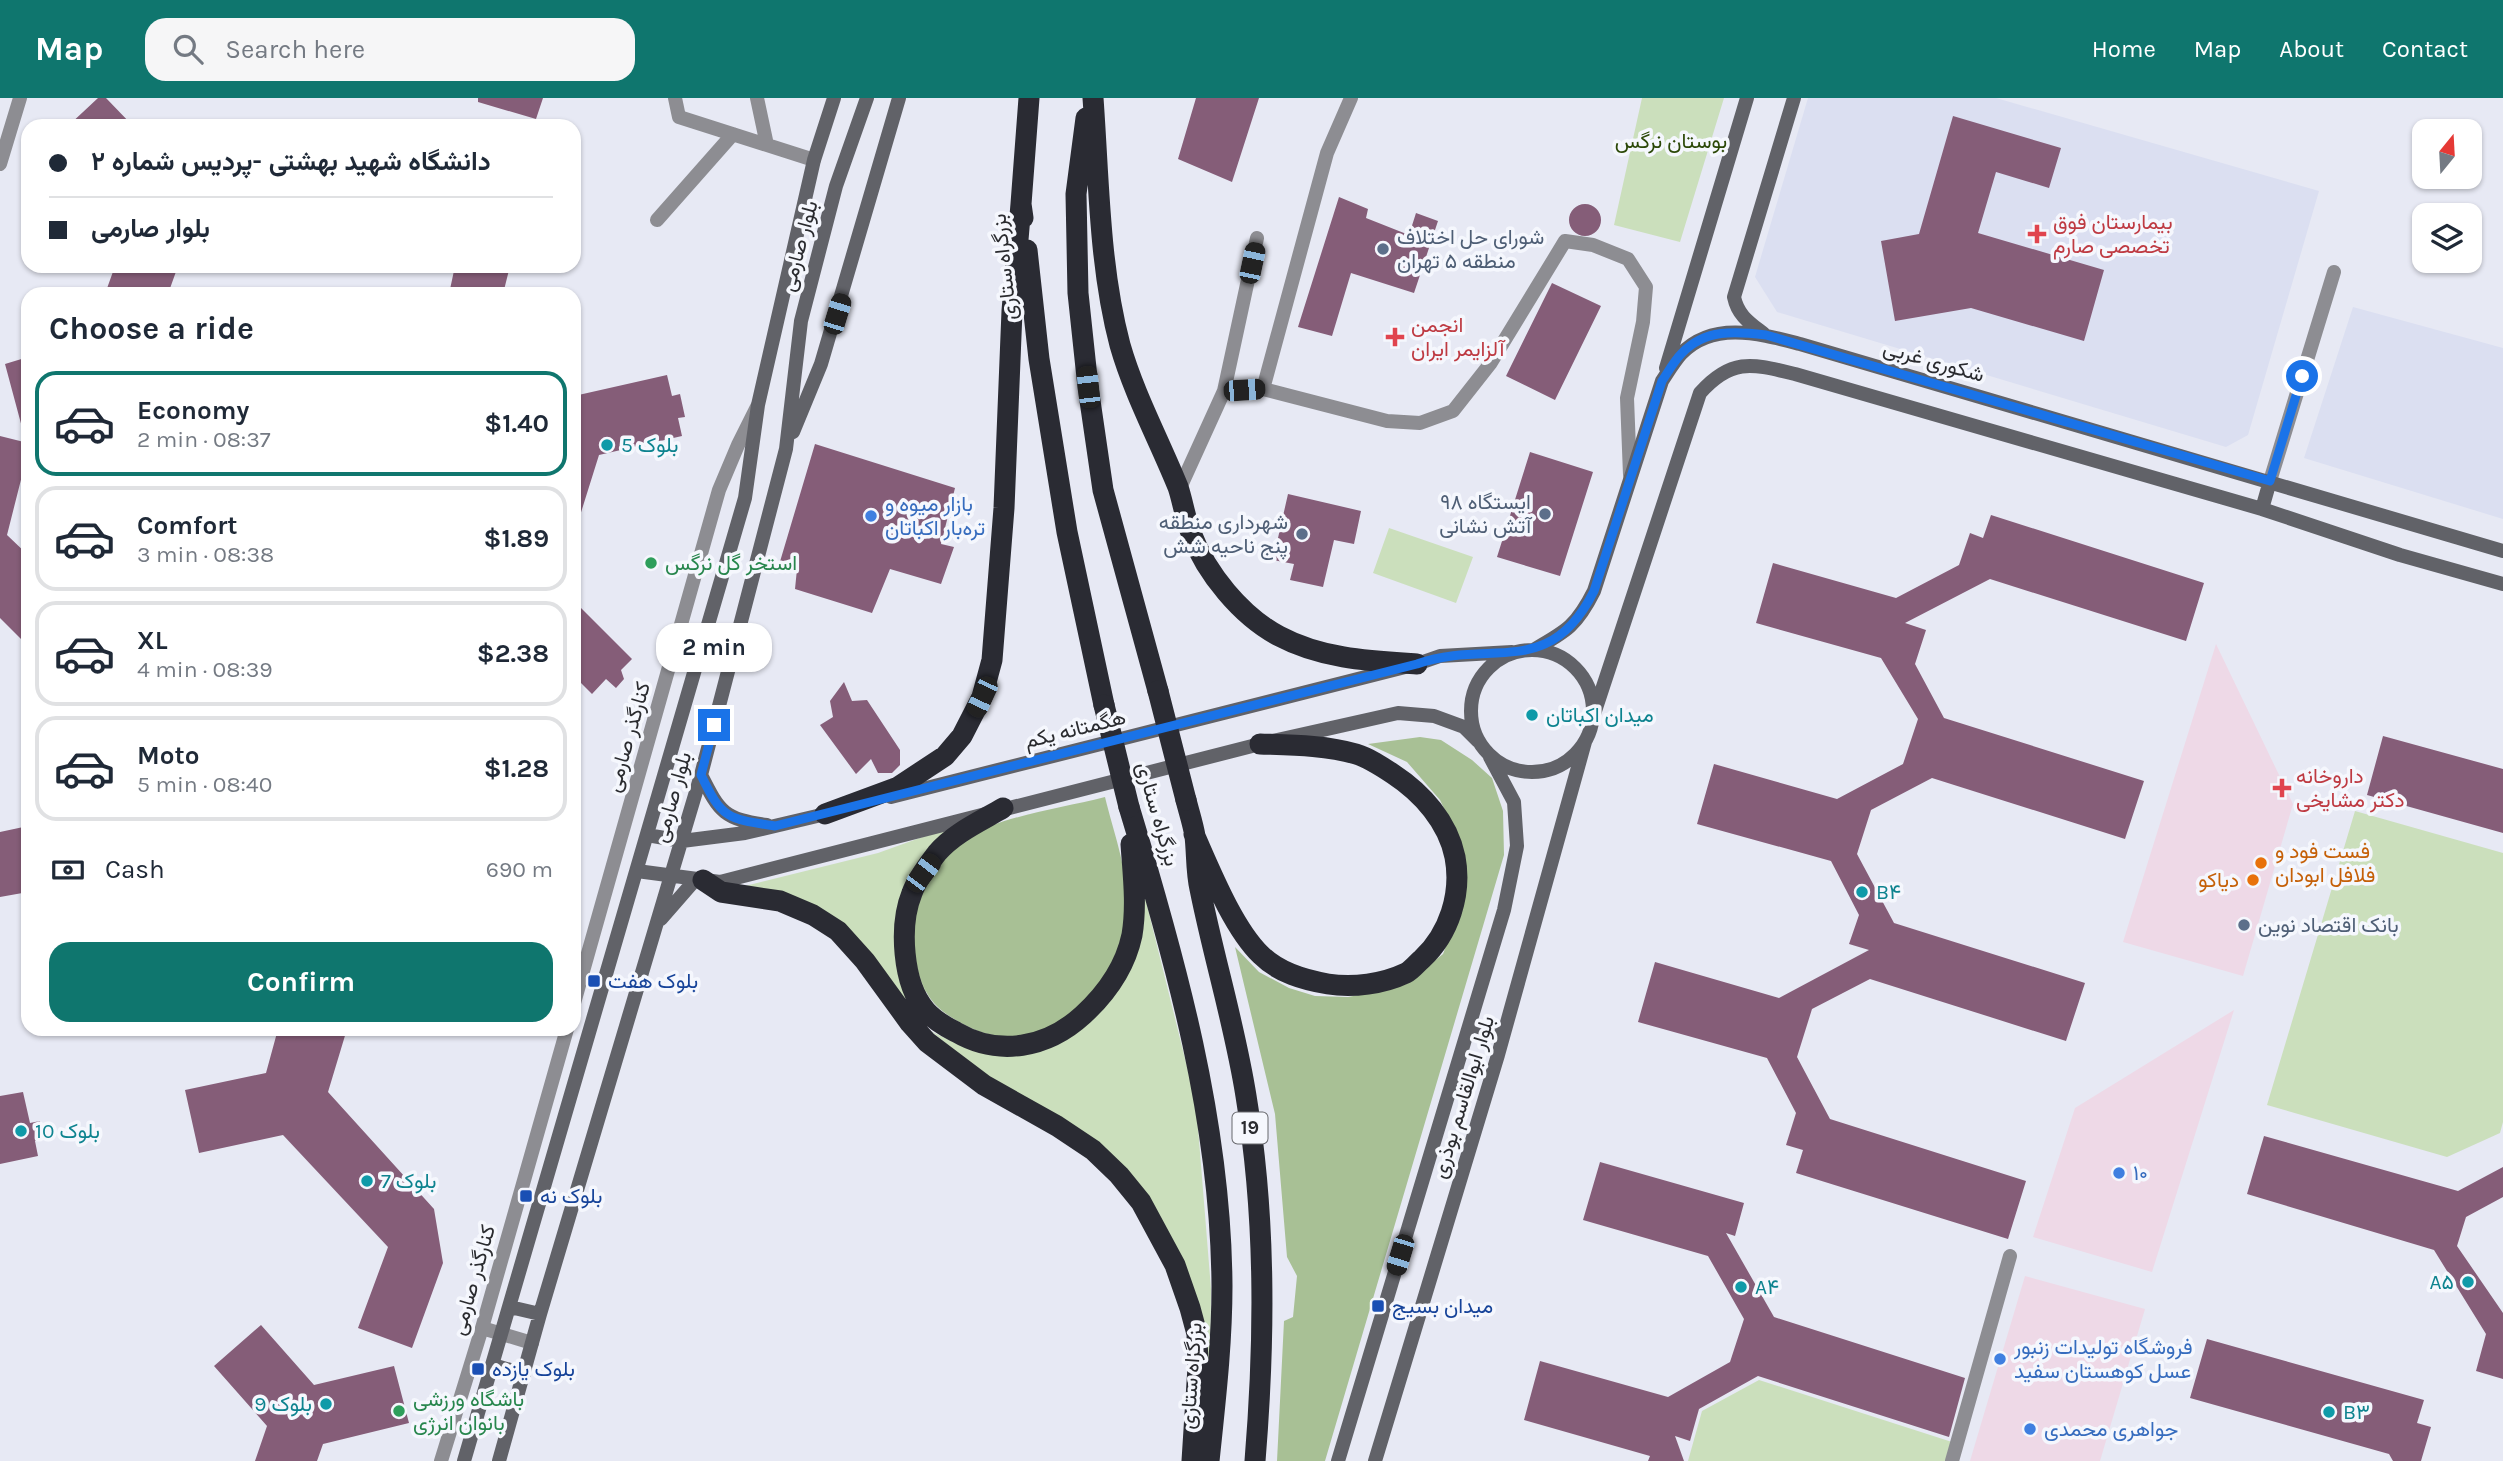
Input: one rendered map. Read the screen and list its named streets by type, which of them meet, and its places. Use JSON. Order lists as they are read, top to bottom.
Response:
{
  "streets": {
    "highway": ["بزرگراه ستاری", "19"],
    "street": [
      "بلوار صارمی",
      "شکوری غربی",
      "هگمتانه یکم",
      "کنارگذر صارمی",
      "بلوار ابوالقاسم بوذری"
    ]
  },
  "crossings": [
    ["بلوار صارمی", "هگمتانه یکم"],
    ["بلوار صارمی", "کنارگذر صارمی"],
    ["شکوری غربی", "هگمتانه یکم"],
    ["شکوری غربی", "بلوار ابوالقاسم بوذری"],
    ["هگمتانه یکم", "بلوار ابوالقاسم بوذری"]
  ],
  "parks": ["بوستان نرگس"],
  "places": {
    "health": ["بیمارستان فوق تخصصی صارم", "انجمن آلزایمر ایران", "داروخانه دکتر مشایخی"],
    "other": [
      "شورای حل اختلاف منطقه ۵ تهران",
      "بلوک 5",
      "ایستگاه ۹۸ آتش نشانی",
      "بازار میوه و تره‌بار اکباتان",
      "شهرداری منطقه پنج ناحیه شش",
      "استخر گل نرگس",
      "میدان اکباتان",
      "فست فود و فلافل ابودان",
      "دیاکو",
      "B۴",
      "بانک اقتصاد نوین",
      "بلوک 10",
      "۱۰",
      "بلوک 7",
      "A۵",
      "A۴",
      "فروشگاه تولیدات زنبور عسل کوهستان سفید",
      "بلوک 9",
      "باشگاه ورزشی بانوان انرژی",
      "B۳",
      "جواهری محمدی"
    ],
    "transit": [
      "بلوک هفت",
      "بلوک نه",
      "میدان بسیج",
      "بلوک یازده"
    ]
  },
  "north": "top",
  "page": {
    "header": "Map",
    "search": "Search here",
    "nav": [
      "Home",
      "Map",
      "About",
      "Contact"
    ],
    "banner": ["دانشگاه شهید بهشتی -پردیس شماره ۲", "بلوار صارمی"],
    "heading": "Choose a ride",
    "list": [
      {
        "name": "Economy",
        "note": "2 min · 08:37",
        "value": "$1.40"
      },
      {
        "name": "Comfort",
        "note": "3 min · 08:38",
        "value": "$1.89"
      },
      {
        "name": "XL",
        "note": "4 min · 08:39",
        "value": "$2.38"
      },
      {
        "name": "Moto",
        "note": "5 min · 08:40",
        "value": "$1.28"
      }
    ],
    "bubble": "2 min",
    "pay": ["Cash", "690 m"],
    "buttons": "Confirm"
  }
}
